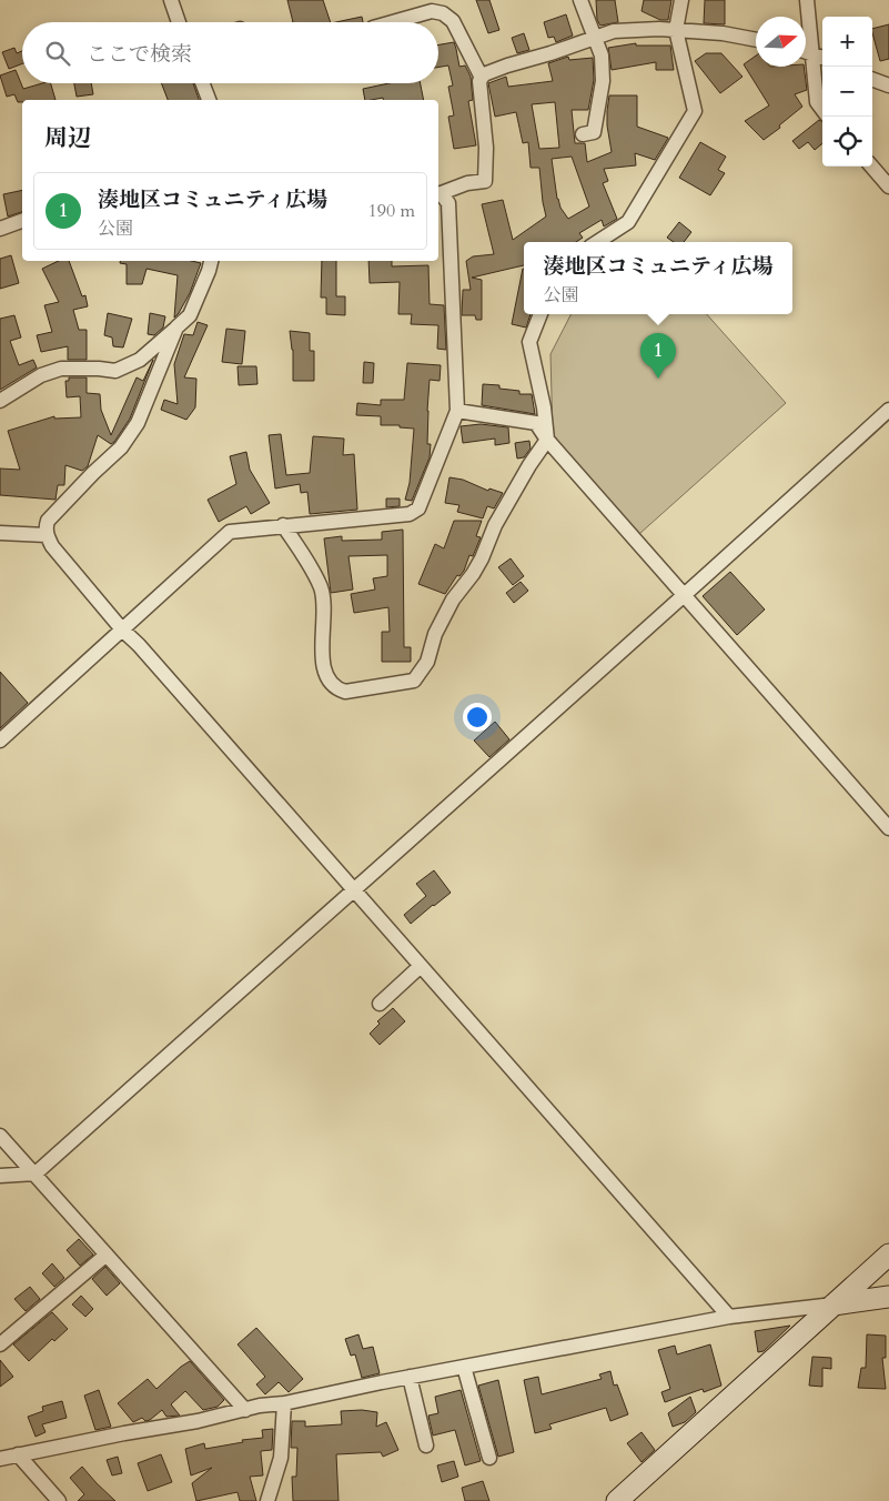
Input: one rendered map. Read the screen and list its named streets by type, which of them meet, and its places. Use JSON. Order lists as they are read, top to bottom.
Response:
{
  "north": "right",
  "page": {
    "map_buttons": ["+", "−"],
    "search": "ここで検索",
    "heading": "周辺",
    "list": [
      {
        "mark": "1",
        "name": "湊地区コミュニティ広場",
        "note": "公園",
        "value": "190 m"
      }
    ],
    "popup": ["湊地区コミュニティ広場", "公園"],
    "pins": "1"
  }
}
